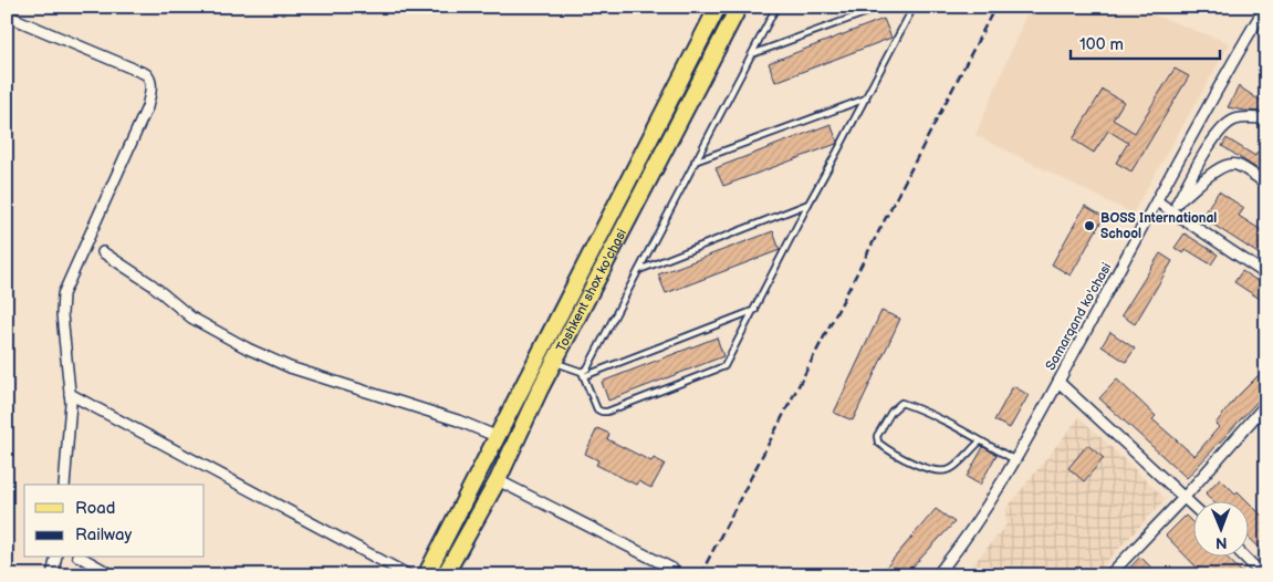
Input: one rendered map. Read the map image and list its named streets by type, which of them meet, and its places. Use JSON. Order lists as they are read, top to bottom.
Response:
{
  "streets": {
    "main road": ["Toshkent shox ko'chasi"],
    "street": ["Samarqand ko'chasi"]
  },
  "places": ["BOSS International School"],
  "legend": ["Road", "Railway"],
  "scale_bar": "100 m",
  "north": "bottom"
}
